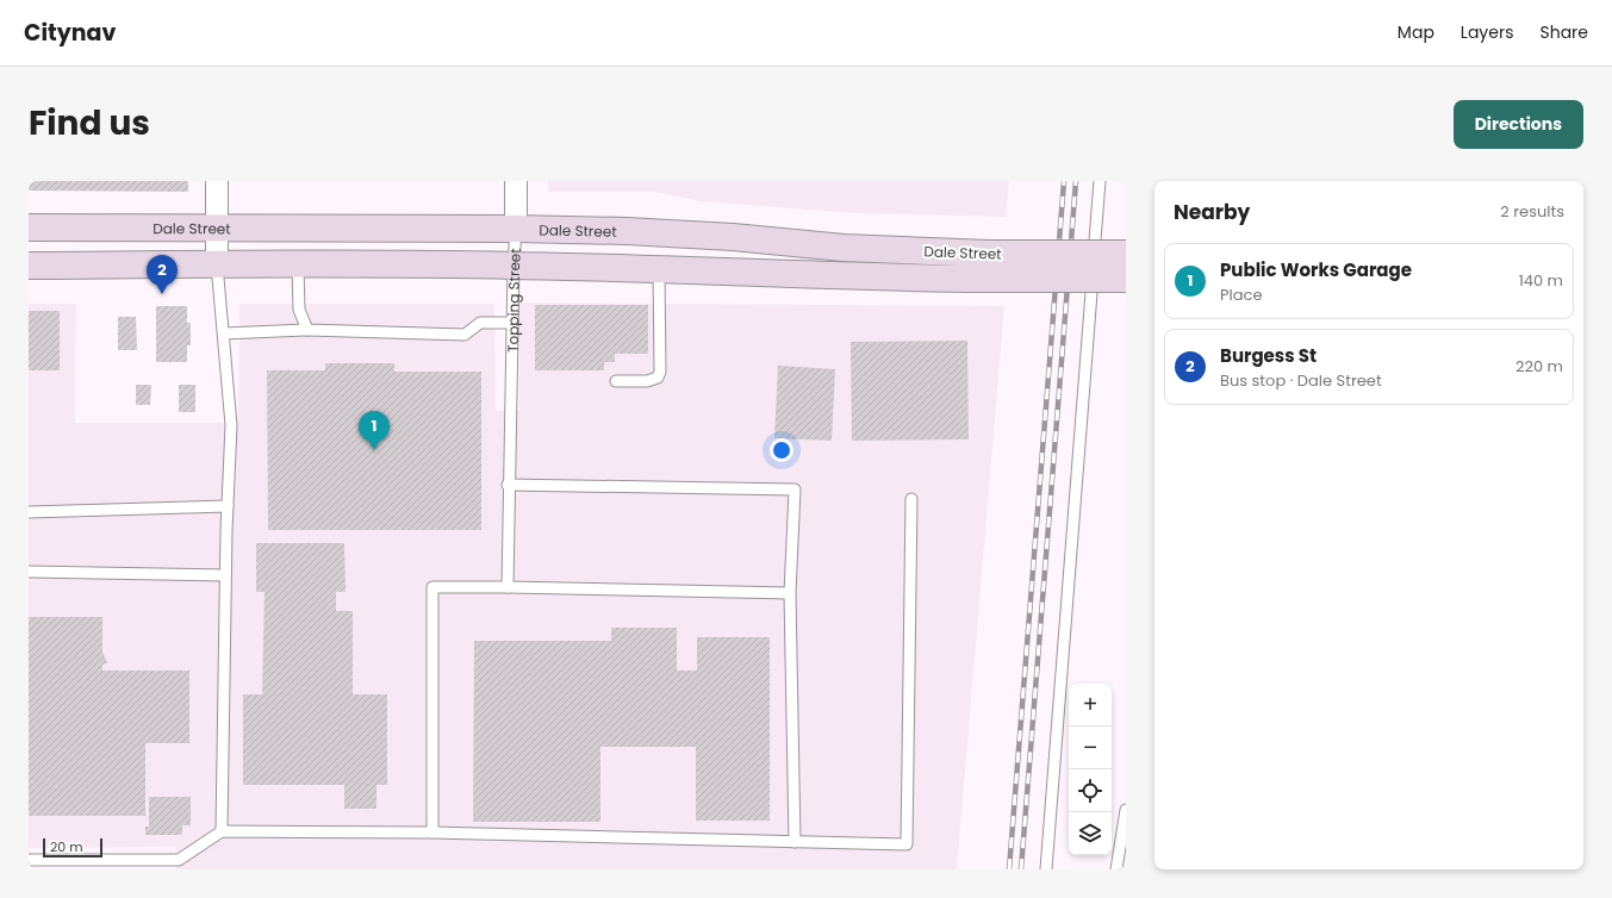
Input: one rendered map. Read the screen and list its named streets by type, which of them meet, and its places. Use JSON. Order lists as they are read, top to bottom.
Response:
{
  "streets": {
    "main road": ["Dale Street"],
    "street": ["Topping Street"]
  },
  "crossings": [
    ["Dale Street", "Topping Street"]
  ],
  "scale_bar": "20 m",
  "page": {
    "header": "Citynav",
    "nav": ["Map", "Layers", "Share"],
    "title": "Find us",
    "buttons": "Directions",
    "heading": ["Nearby", "2 results"],
    "list": [
      {
        "mark": "1",
        "name": "Public Works Garage",
        "note": "Place",
        "value": "140 m"
      },
      {
        "mark": "2",
        "name": "Burgess St",
        "note": "Bus stop · Dale Street",
        "value": "220 m"
      }
    ],
    "pins": ["2", "1"],
    "map_buttons": ["+", "−"],
    "scale": "20 m"
  }
}
